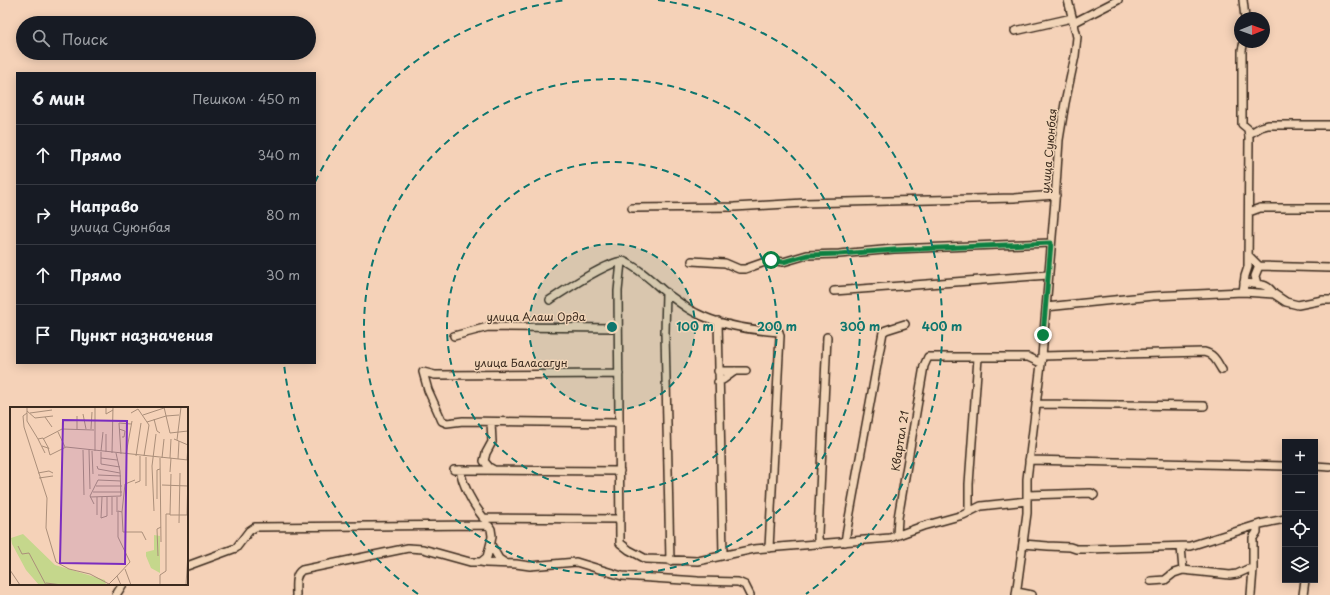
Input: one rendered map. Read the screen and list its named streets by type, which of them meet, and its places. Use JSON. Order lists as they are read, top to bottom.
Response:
{
  "streets": {
    "street": [
      "улица Суюнбая",
      "улица Алаш Орда",
      "улица Баласагун",
      "Квартал 21"
    ]
  },
  "north": "right",
  "page": {
    "search": "Поиск",
    "heading": ["6 мин", "Пешком · 450 m"],
    "list": [
      ["Прямо", "340 m"],
      ["Направо", "улица Суюнбая", "80 m"],
      ["Прямо", "30 m"],
      "Пункт назначения"
    ],
    "map_buttons": ["+", "−"]
  },
  "rings": [
    "100 m",
    "200 m",
    "300 m",
    "400 m"
  ]
}
